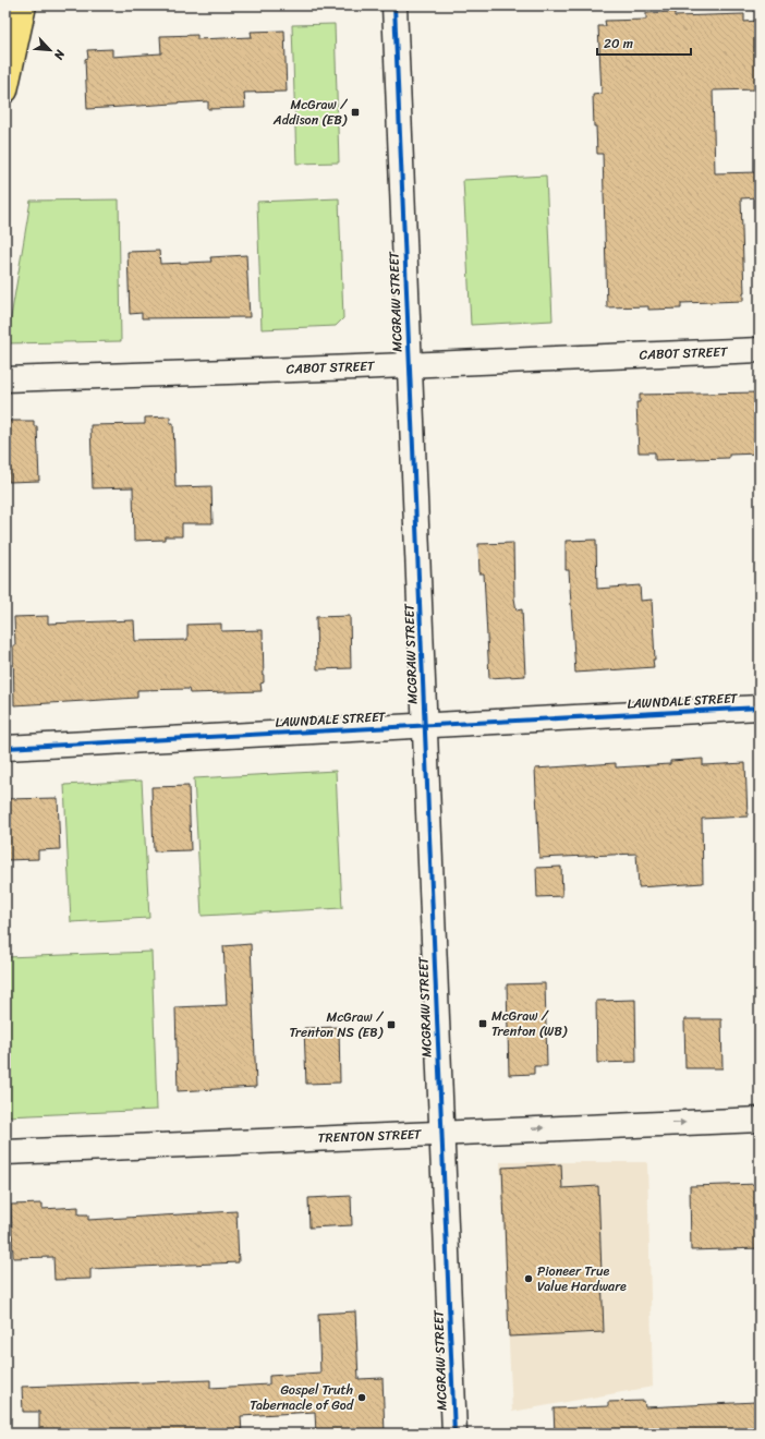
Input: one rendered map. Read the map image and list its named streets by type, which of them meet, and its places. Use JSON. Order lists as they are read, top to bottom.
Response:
{
  "streets": {
    "street": [
      "MCGRAW STREET",
      "CABOT STREET",
      "LAWNDALE STREET",
      "TRENTON STREET"
    ]
  },
  "crossings": [
    ["MCGRAW STREET", "CABOT STREET"],
    ["MCGRAW STREET", "LAWNDALE STREET"],
    ["MCGRAW STREET", "TRENTON STREET"]
  ],
  "one_way": ["TRENTON STREET"],
  "places": {
    "transit": ["McGraw / Addison (EB)", "McGraw / Trenton (WB)", "McGraw / Trenton NS (EB)"],
    "other": ["Pioneer True Value Hardware", "Gospel Truth Tabernacle of God"]
  },
  "scale_bar": "20 m",
  "north": "bottom right"
}
